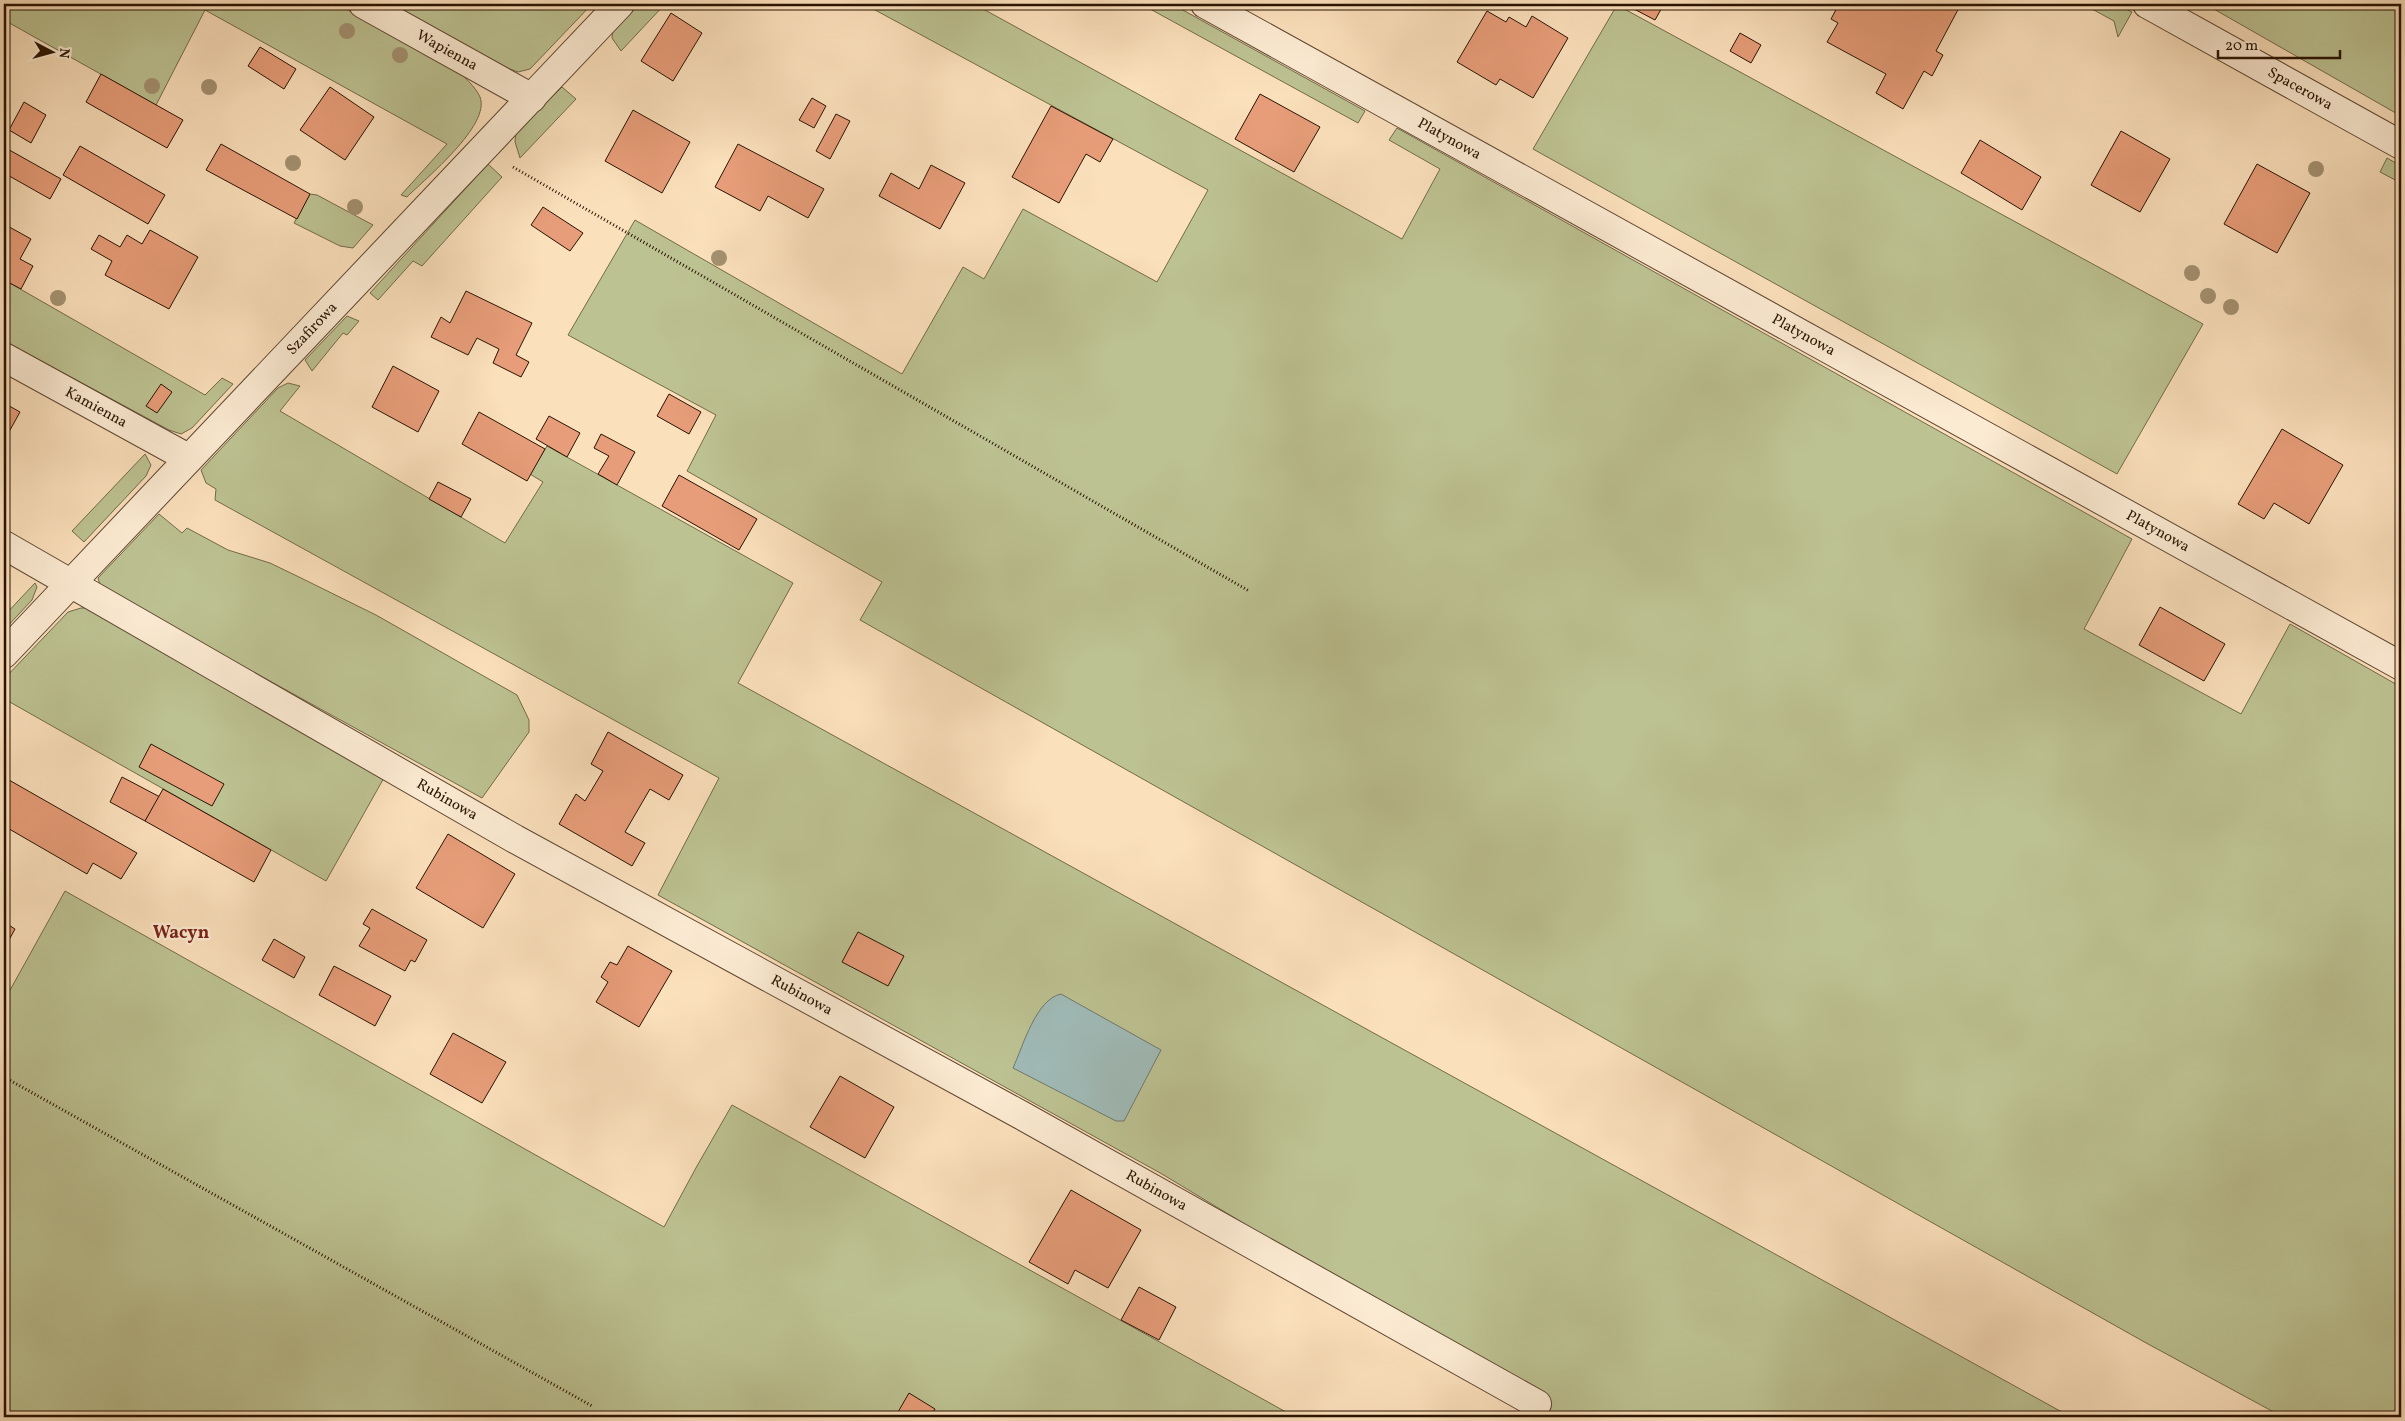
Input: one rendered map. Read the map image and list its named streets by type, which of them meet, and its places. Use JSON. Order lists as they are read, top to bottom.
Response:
{
  "streets": {
    "street": [
      "Wapienna",
      "Spacerowa",
      "Platynowa",
      "Szafirowa",
      "Kamienna",
      "Rubinowa"
    ]
  },
  "crossings": [
    ["Wapienna", "Szafirowa"],
    ["Szafirowa", "Kamienna"],
    ["Szafirowa", "Rubinowa"]
  ],
  "districts": ["Wacyn"],
  "scale_bar": "20 m",
  "north": "right"
}
